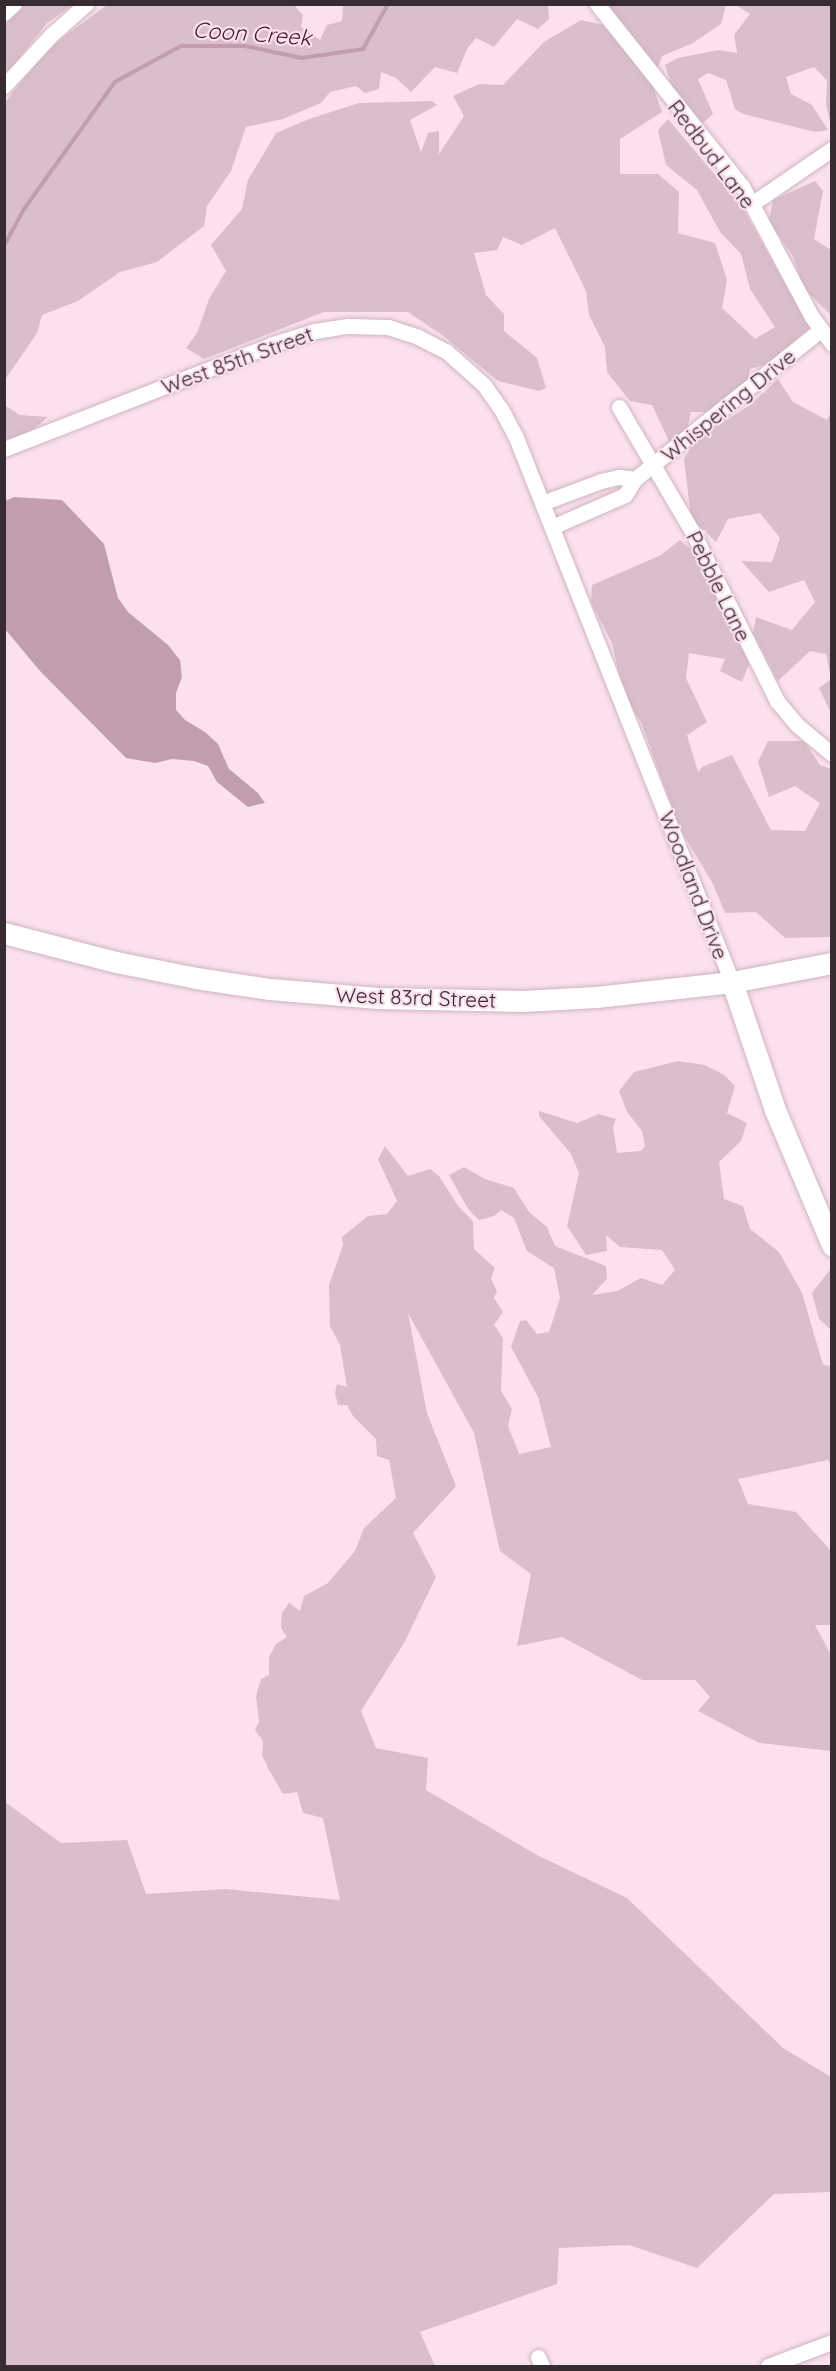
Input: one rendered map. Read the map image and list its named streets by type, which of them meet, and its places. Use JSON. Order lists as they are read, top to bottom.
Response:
{
  "streets": {
    "main road": ["Woodland Drive", "West 83rd Street"],
    "street": [
      "Redbud Lane",
      "West 85th Street",
      "Whispering Drive",
      "Pebble Lane"
    ]
  },
  "crossings": [
    ["Redbud Lane", "Whispering Drive"],
    ["West 85th Street", "Whispering Drive"],
    ["West 85th Street", "Woodland Drive"],
    ["Whispering Drive", "Pebble Lane"],
    ["Whispering Drive", "Woodland Drive"],
    ["Woodland Drive", "West 83rd Street"]
  ],
  "water": ["Coon Creek"]
}
